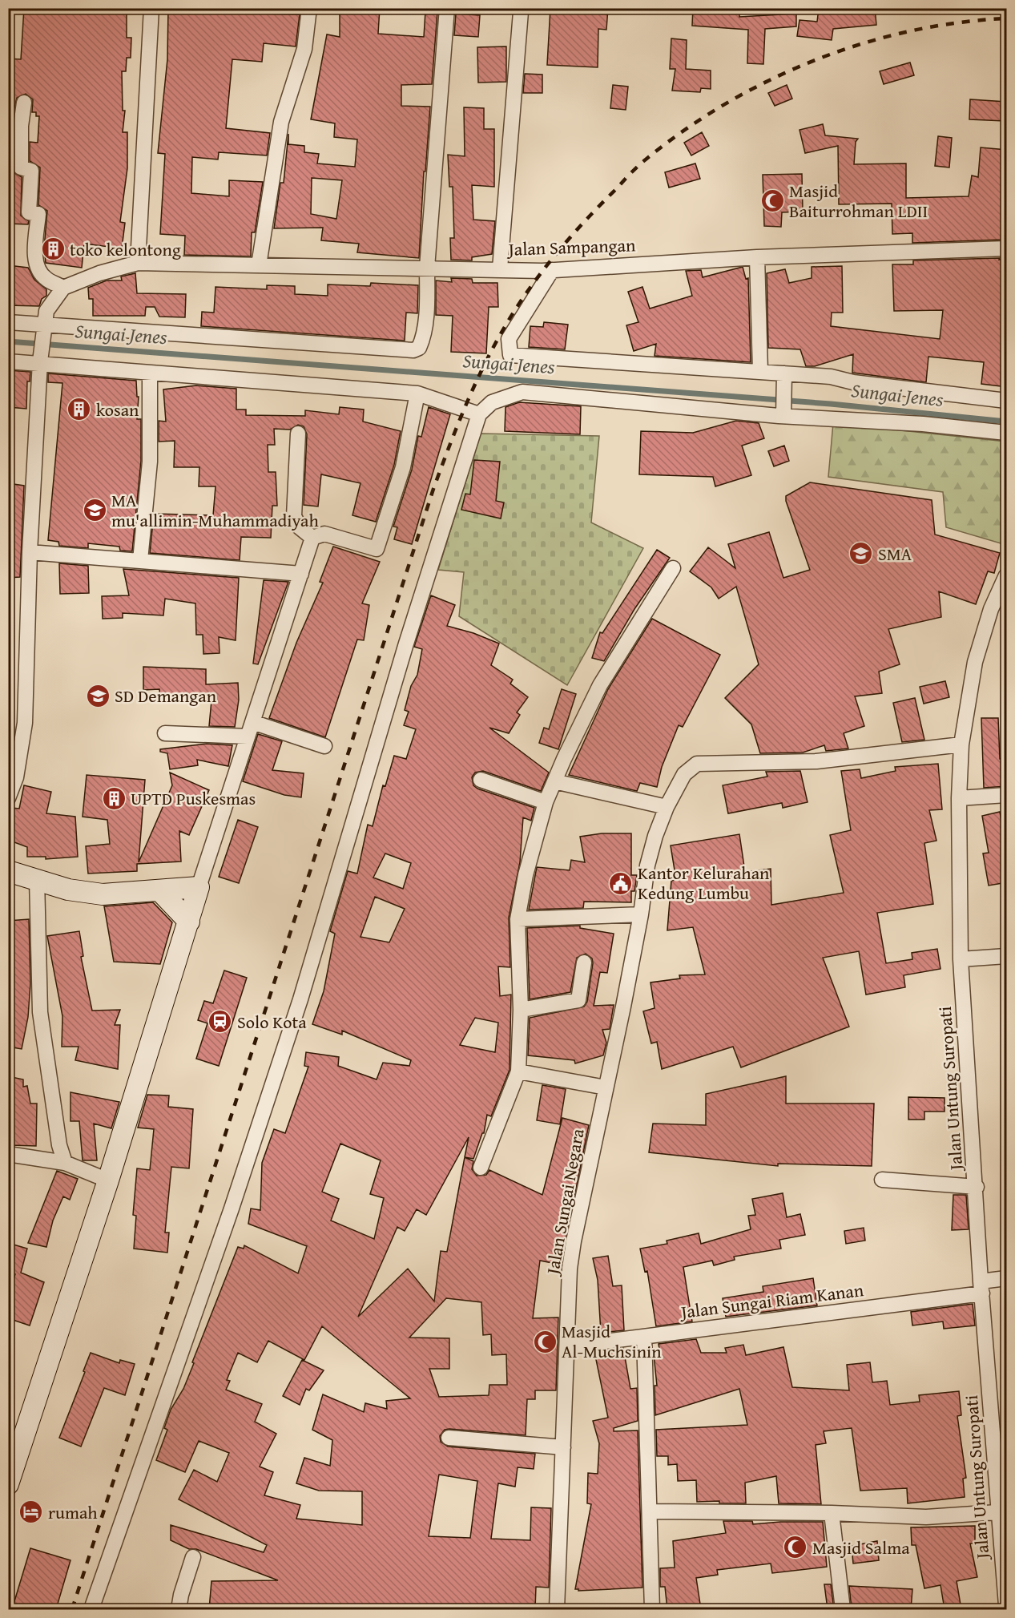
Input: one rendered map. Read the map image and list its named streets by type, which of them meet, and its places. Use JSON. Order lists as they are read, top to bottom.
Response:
{
  "streets": {
    "street": [
      "Jalan Sampangan",
      "Jalan Untung Suropati",
      "Jalan Sungai Negara",
      "Jalan Sungai Riam Kanan"
    ]
  },
  "crossings": [
    ["Jalan Untung Suropati", "Jalan Sungai Negara"],
    ["Jalan Untung Suropati", "Jalan Sungai Riam Kanan"],
    ["Jalan Sungai Negara", "Jalan Sungai Riam Kanan"]
  ],
  "water": ["Sungai Jenes"],
  "places": {
    "mosque": ["Masjid Baiturrohman LDII", "Masjid Al-Muchsinin", "Masjid Salma"],
    "building": ["toko kelontong", "kosan", "UPTD Puskesmas"],
    "school or university": ["MA mu'allimin-Muhammadiyah", "SMA", "SD Demangan"],
    "public building": ["Kantor Kelurahan Kedung Lumbu"],
    "station": ["Solo Kota"],
    "hotel": ["rumah"]
  }
}
